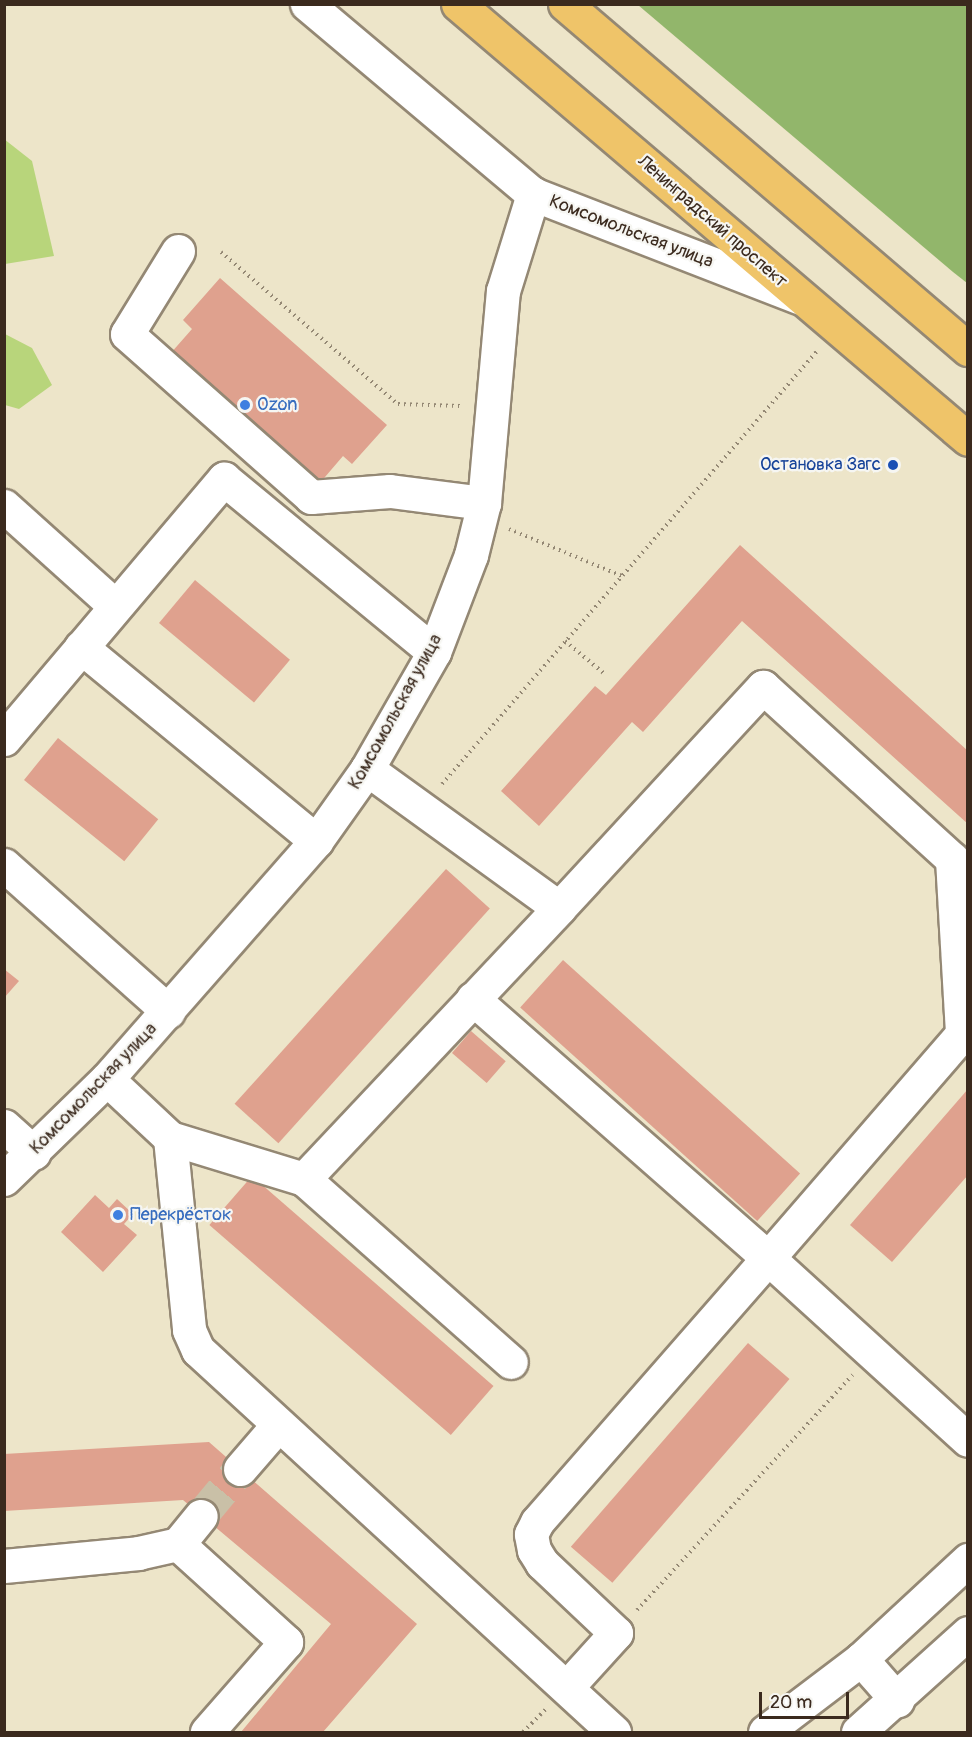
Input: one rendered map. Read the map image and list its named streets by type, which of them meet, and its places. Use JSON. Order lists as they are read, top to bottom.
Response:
{
  "streets": {
    "main road": ["Ленинградский проспект"],
    "street": ["Комсомольская улица"]
  },
  "crossings": [
    ["Ленинградский проспект", "Комсомольская улица"]
  ],
  "places": ["Ozon", "Остановка Загс", "Перекрёсток"],
  "scale_bar": "20 m"
}
